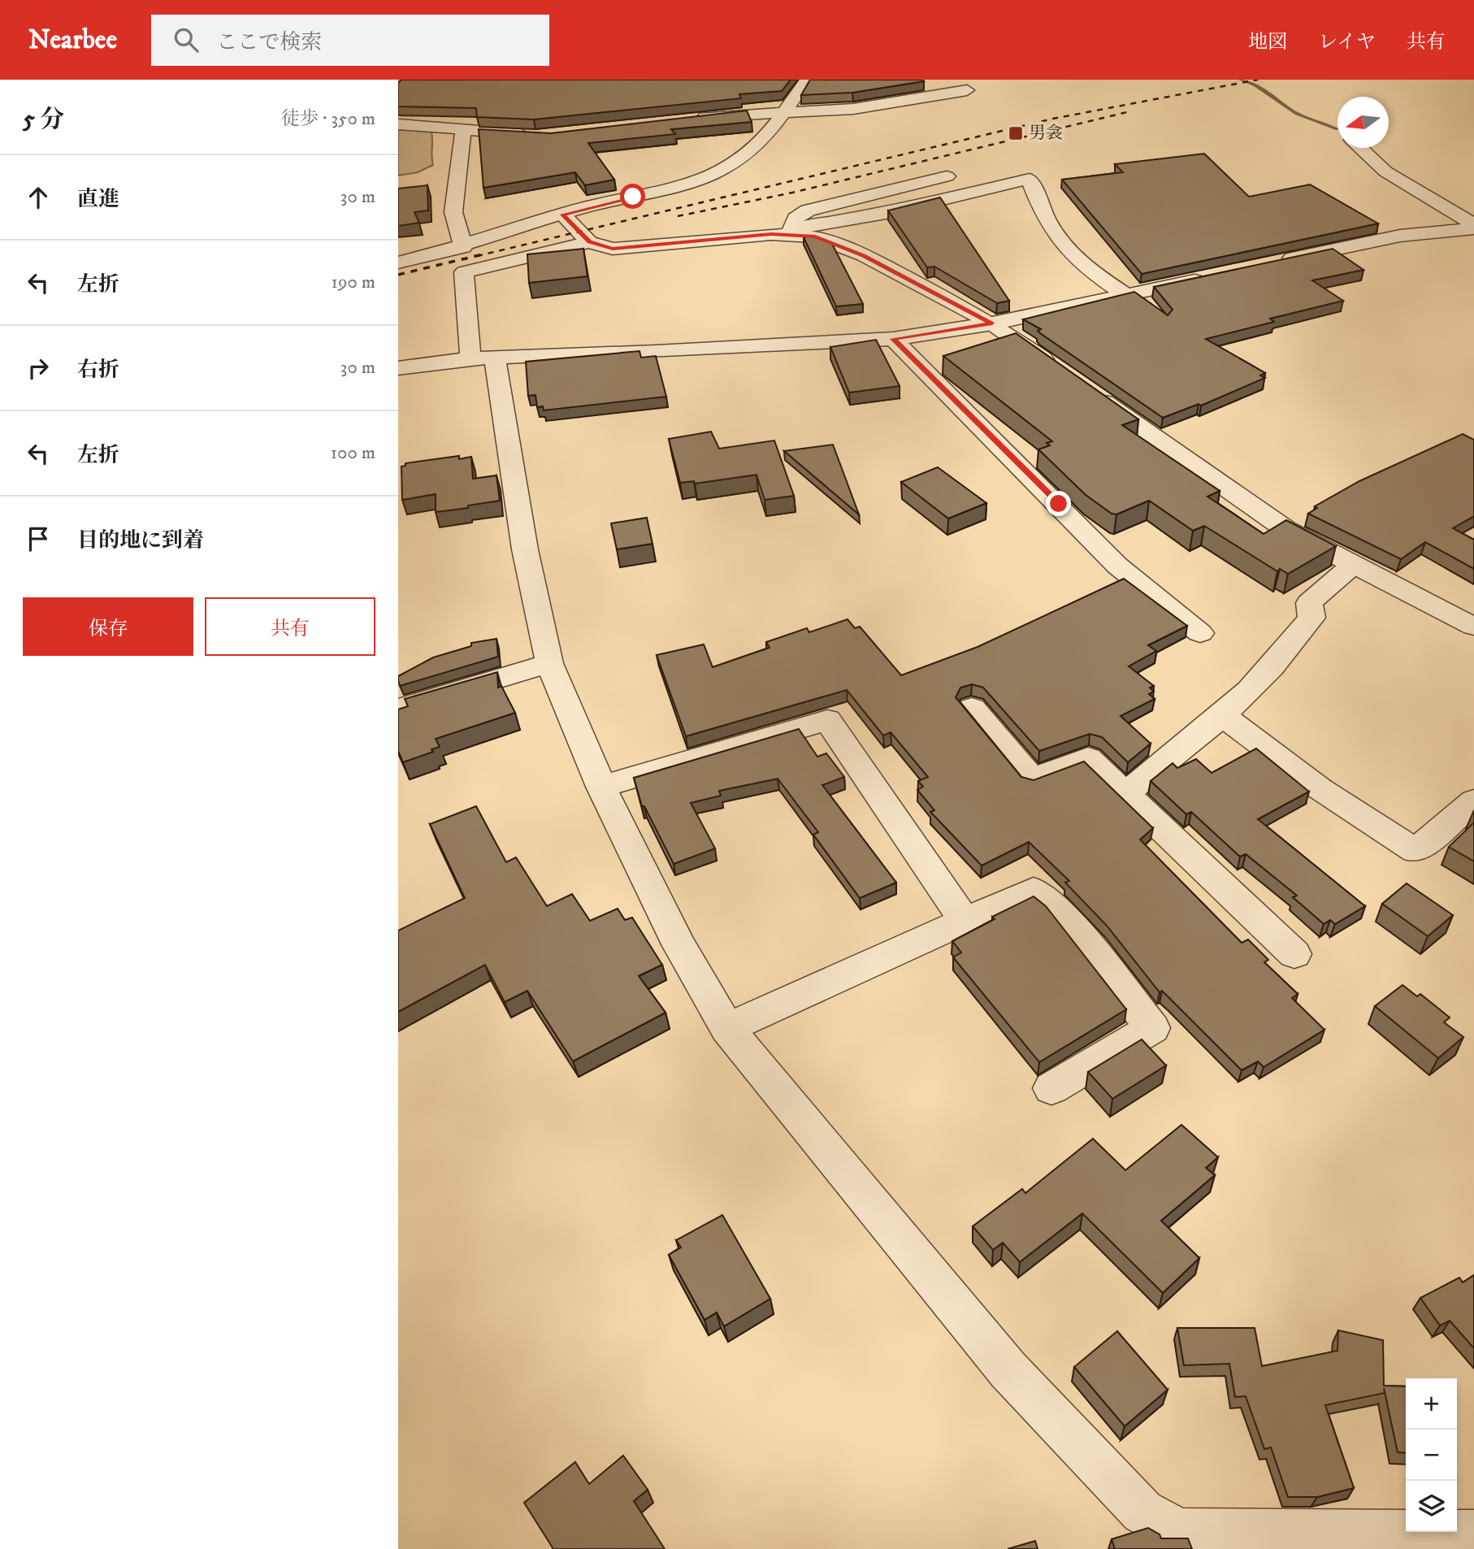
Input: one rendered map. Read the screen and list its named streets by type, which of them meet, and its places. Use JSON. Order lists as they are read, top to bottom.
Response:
{
  "places": {
    "transit": ["男衾"]
  },
  "north": "left",
  "page": {
    "header": "Nearbee",
    "search": "ここで検索",
    "nav": ["地図", "レイヤ", "共有"],
    "heading": ["5 分", "徒歩 · 350 m"],
    "list": [
      ["直進", "30 m"],
      ["左折", "190 m"],
      ["右折", "30 m"],
      ["左折", "100 m"],
      "目的地に到着"
    ],
    "buttons": ["保存", "共有"],
    "map_buttons": ["+", "−"]
  }
}
